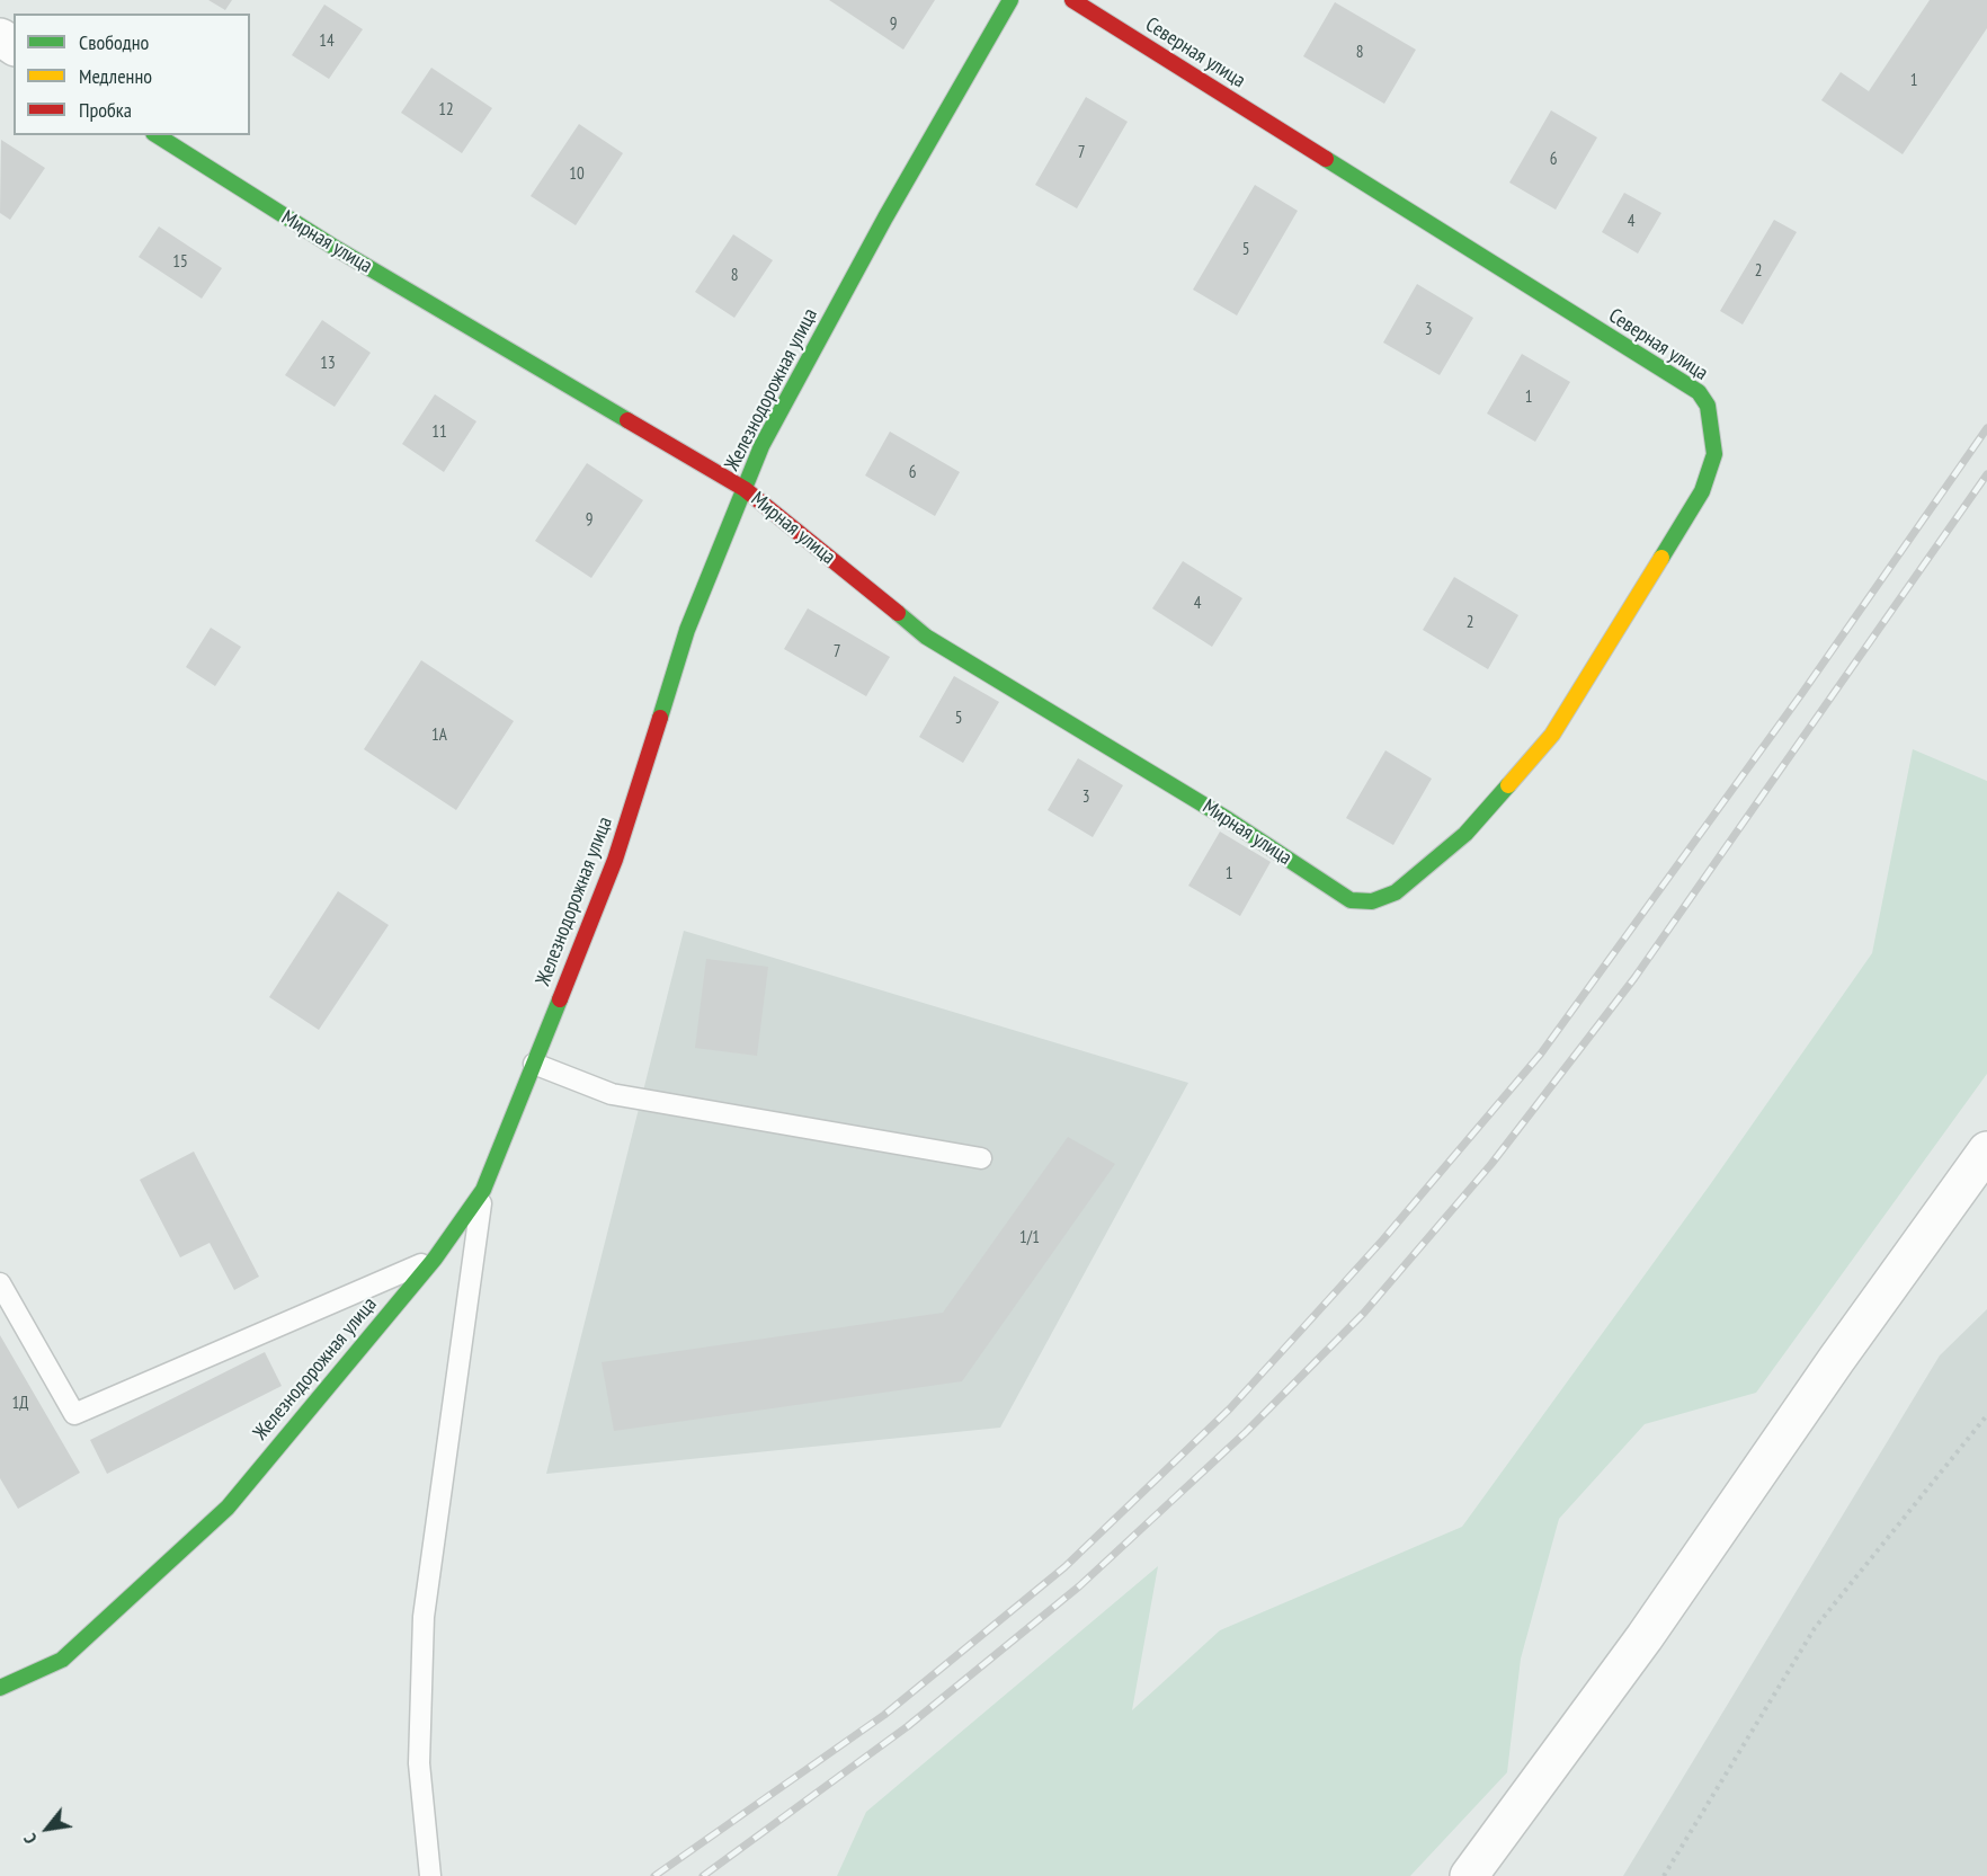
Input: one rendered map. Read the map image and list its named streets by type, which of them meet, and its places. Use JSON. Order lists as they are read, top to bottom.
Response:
{
  "streets": {
    "street": ["Северная улица", "Мирная улица", "Железнодорожная улица"]
  },
  "crossings": [
    ["Северная улица", "Мирная улица"],
    ["Мирная улица", "Железнодорожная улица"]
  ],
  "house_numbers": [
    "9",
    "14",
    "8",
    "1",
    "12",
    "7",
    "6",
    "10",
    "4",
    "5",
    "15",
    "2",
    "8",
    "3",
    "13",
    "1",
    "11",
    "6",
    "9",
    "4",
    "2",
    "7",
    "5",
    "1А",
    "3",
    "1",
    "1/1",
    "1Д"
  ],
  "legend": ["Свободно", "Медленно", "Пробка"],
  "north": "bottom left"
}
